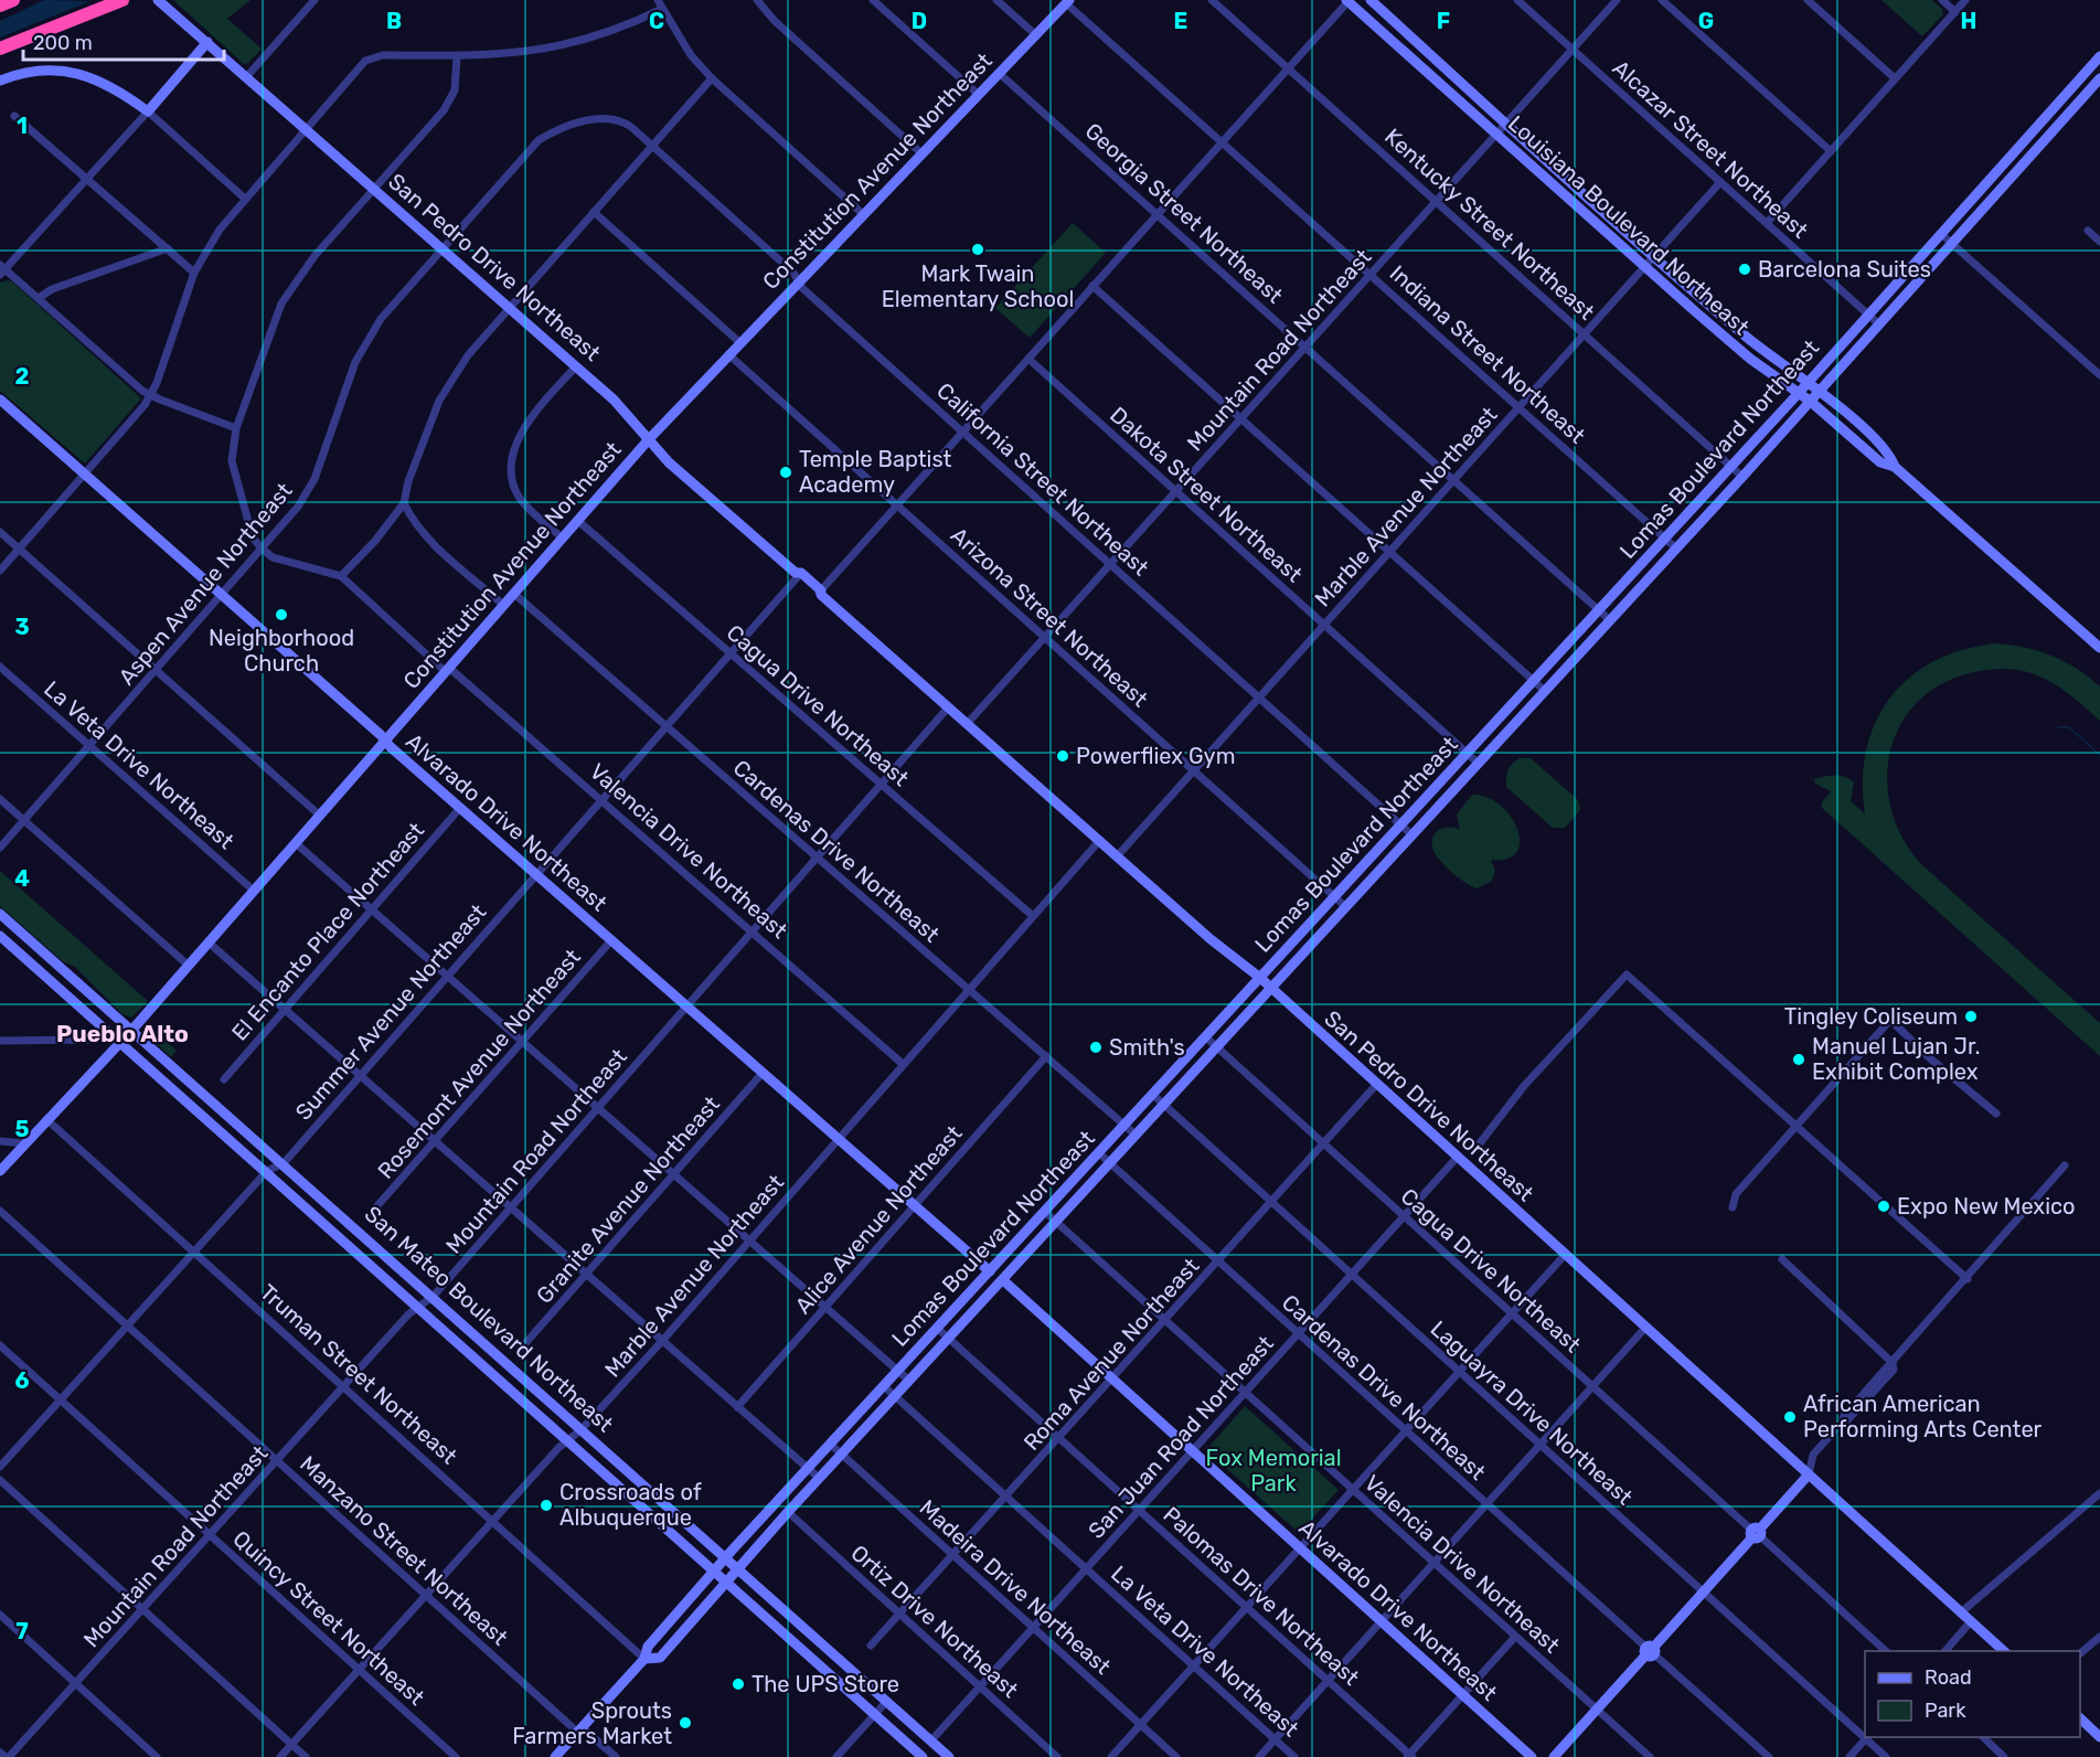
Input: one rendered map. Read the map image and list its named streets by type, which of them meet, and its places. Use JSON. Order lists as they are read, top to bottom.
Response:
{
  "streets": {
    "main road": [
      "Constitution Avenue Northeast",
      "Louisiana Boulevard Northeast",
      "San Pedro Drive Northeast",
      "Lomas Boulevard Northeast",
      "Alvarado Drive Northeast",
      "San Mateo Boulevard Northeast"
    ],
    "street": [
      "Alcazar Street Northeast",
      "Georgia Street Northeast",
      "Kentucky Street Northeast",
      "Mountain Road Northeast",
      "Indiana Street Northeast",
      "California Street Northeast",
      "Dakota Street Northeast",
      "Marble Avenue Northeast",
      "Aspen Avenue Northeast",
      "Arizona Street Northeast",
      "Cagua Drive Northeast",
      "La Veta Drive Northeast",
      "Valencia Drive Northeast",
      "Cardenas Drive Northeast",
      "El Encanto Place Northeast",
      "Summer Avenue Northeast",
      "Rosemont Avenue Northeast",
      "Granite Avenue Northeast",
      "Alice Avenue Northeast",
      "Roma Avenue Northeast",
      "Truman Street Northeast",
      "Laguayra Drive Northeast",
      "San Juan Road Northeast",
      "Manzano Street Northeast",
      "Madeira Drive Northeast",
      "Palomas Drive Northeast",
      "Quincy Street Northeast",
      "Ortiz Drive Northeast"
    ]
  },
  "crossings": [
    ["Alcazar Street Northeast", "Mountain Road Northeast"],
    ["Alcazar Street Northeast", "Lomas Boulevard Northeast"],
    ["Alcazar Street Northeast", "Marble Avenue Northeast"],
    ["Constitution Avenue Northeast", "Georgia Street Northeast"],
    ["Constitution Avenue Northeast", "San Pedro Drive Northeast"],
    ["Constitution Avenue Northeast", "Indiana Street Northeast"],
    ["Constitution Avenue Northeast", "California Street Northeast"],
    ["Constitution Avenue Northeast", "Arizona Street Northeast"],
    ["Constitution Avenue Northeast", "Cagua Drive Northeast"],
    ["Constitution Avenue Northeast", "La Veta Drive Northeast"],
    ["Constitution Avenue Northeast", "Alvarado Drive Northeast"],
    ["Constitution Avenue Northeast", "Valencia Drive Northeast"],
    ["Constitution Avenue Northeast", "Cardenas Drive Northeast"],
    ["Constitution Avenue Northeast", "San Mateo Boulevard Northeast"],
    ["Constitution Avenue Northeast", "Truman Street Northeast"],
    ["Georgia Street Northeast", "Mountain Road Northeast"],
    ["Georgia Street Northeast", "Lomas Boulevard Northeast"],
    ["Georgia Street Northeast", "Marble Avenue Northeast"],
    ["Kentucky Street Northeast", "Mountain Road Northeast"],
    ["Kentucky Street Northeast", "Lomas Boulevard Northeast"],
    ["Kentucky Street Northeast", "Marble Avenue Northeast"],
    ["Louisiana Boulevard Northeast", "Mountain Road Northeast"],
    ["Louisiana Boulevard Northeast", "Lomas Boulevard Northeast"],
    ["Louisiana Boulevard Northeast", "Marble Avenue Northeast"],
    ["San Pedro Drive Northeast", "Mountain Road Northeast"],
    ["San Pedro Drive Northeast", "Lomas Boulevard Northeast"],
    ["San Pedro Drive Northeast", "Marble Avenue Northeast"],
    ["San Pedro Drive Northeast", "Aspen Avenue Northeast"],
    ["San Pedro Drive Northeast", "Summer Avenue Northeast"],
    ["San Pedro Drive Northeast", "Roma Avenue Northeast"],
    ["San Pedro Drive Northeast", "San Juan Road Northeast"],
    ["Mountain Road Northeast", "Indiana Street Northeast"],
    ["Mountain Road Northeast", "California Street Northeast"],
    ["Mountain Road Northeast", "Dakota Street Northeast"],
    ["Mountain Road Northeast", "Arizona Street Northeast"],
    ["Mountain Road Northeast", "Cagua Drive Northeast"],
    ["Mountain Road Northeast", "Alvarado Drive Northeast"],
    ["Mountain Road Northeast", "Valencia Drive Northeast"],
    ["Mountain Road Northeast", "Cardenas Drive Northeast"],
    ["Mountain Road Northeast", "San Mateo Boulevard Northeast"],
    ["Mountain Road Northeast", "Truman Street Northeast"],
    ["Mountain Road Northeast", "Manzano Street Northeast"],
    ["Mountain Road Northeast", "Quincy Street Northeast"],
    ["Indiana Street Northeast", "Lomas Boulevard Northeast"],
    ["Indiana Street Northeast", "Marble Avenue Northeast"],
    ["Lomas Boulevard Northeast", "California Street Northeast"],
    ["Lomas Boulevard Northeast", "Dakota Street Northeast"],
    ["Lomas Boulevard Northeast", "Arizona Street Northeast"],
    ["Lomas Boulevard Northeast", "Cagua Drive Northeast"],
    ["Lomas Boulevard Northeast", "La Veta Drive Northeast"],
    ["Lomas Boulevard Northeast", "Alvarado Drive Northeast"],
    ["Lomas Boulevard Northeast", "Valencia Drive Northeast"],
    ["Lomas Boulevard Northeast", "Cardenas Drive Northeast"],
    ["Lomas Boulevard Northeast", "San Mateo Boulevard Northeast"],
    ["Lomas Boulevard Northeast", "Truman Street Northeast"],
    ["Lomas Boulevard Northeast", "Laguayra Drive Northeast"],
    ["Lomas Boulevard Northeast", "Manzano Street Northeast"],
    ["Lomas Boulevard Northeast", "Madeira Drive Northeast"],
    ["Lomas Boulevard Northeast", "Palomas Drive Northeast"],
    ["Lomas Boulevard Northeast", "Ortiz Drive Northeast"],
    ["California Street Northeast", "Marble Avenue Northeast"],
    ["California Street Northeast", "Aspen Avenue Northeast"],
    ["Dakota Street Northeast", "Marble Avenue Northeast"],
    ["Marble Avenue Northeast", "Arizona Street Northeast"],
    ["Marble Avenue Northeast", "Cagua Drive Northeast"],
    ["Marble Avenue Northeast", "Alvarado Drive Northeast"],
    ["Marble Avenue Northeast", "Valencia Drive Northeast"],
    ["Marble Avenue Northeast", "Cardenas Drive Northeast"],
    ["Marble Avenue Northeast", "San Mateo Boulevard Northeast"],
    ["Marble Avenue Northeast", "Truman Street Northeast"],
    ["Marble Avenue Northeast", "Manzano Street Northeast"],
    ["Marble Avenue Northeast", "Quincy Street Northeast"],
    ["Aspen Avenue Northeast", "La Veta Drive Northeast"],
    ["Aspen Avenue Northeast", "Alvarado Drive Northeast"],
    ["Aspen Avenue Northeast", "Valencia Drive Northeast"],
    ["Cagua Drive Northeast", "Summer Avenue Northeast"],
    ["Cagua Drive Northeast", "Roma Avenue Northeast"],
    ["Cagua Drive Northeast", "San Juan Road Northeast"],
    ["La Veta Drive Northeast", "Roma Avenue Northeast"],
    ["La Veta Drive Northeast", "San Juan Road Northeast"],
    ["Alvarado Drive Northeast", "El Encanto Place Northeast"],
    ["Alvarado Drive Northeast", "Summer Avenue Northeast"],
    ["Alvarado Drive Northeast", "Rosemont Avenue Northeast"],
    ["Alvarado Drive Northeast", "Granite Avenue Northeast"],
    ["Alvarado Drive Northeast", "Alice Avenue Northeast"],
    ["Alvarado Drive Northeast", "Roma Avenue Northeast"],
    ["Alvarado Drive Northeast", "San Juan Road Northeast"],
    ["Valencia Drive Northeast", "Summer Avenue Northeast"],
    ["Valencia Drive Northeast", "Roma Avenue Northeast"],
    ["Valencia Drive Northeast", "San Juan Road Northeast"],
    ["Cardenas Drive Northeast", "Summer Avenue Northeast"],
    ["Cardenas Drive Northeast", "Alice Avenue Northeast"],
    ["Cardenas Drive Northeast", "Roma Avenue Northeast"],
    ["Cardenas Drive Northeast", "San Juan Road Northeast"],
    ["Summer Avenue Northeast", "San Mateo Boulevard Northeast"],
    ["Summer Avenue Northeast", "Truman Street Northeast"],
    ["Summer Avenue Northeast", "Manzano Street Northeast"],
    ["Summer Avenue Northeast", "Quincy Street Northeast"],
    ["San Mateo Boulevard Northeast", "San Juan Road Northeast"],
    ["Roma Avenue Northeast", "Laguayra Drive Northeast"],
    ["Roma Avenue Northeast", "Madeira Drive Northeast"],
    ["Roma Avenue Northeast", "Palomas Drive Northeast"],
    ["Roma Avenue Northeast", "Ortiz Drive Northeast"],
    ["Laguayra Drive Northeast", "San Juan Road Northeast"],
    ["San Juan Road Northeast", "Madeira Drive Northeast"],
    ["San Juan Road Northeast", "Palomas Drive Northeast"],
    ["San Juan Road Northeast", "Ortiz Drive Northeast"]
  ],
  "districts": ["Pueblo Alto"],
  "parks": ["Fox Memorial Park"],
  "places": [
    "Mark Twain Elementary School",
    "Barcelona Suites",
    "Temple Baptist Academy",
    "Neighborhood Church",
    "Powerfliex Gym",
    "Tingley Coliseum",
    "Smith's",
    "Manuel Lujan Jr. Exhibit Complex",
    "Expo New Mexico",
    "African American Performing Arts Center",
    "Crossroads of Albuquerque",
    "The UPS Store",
    "Sprouts Farmers Market"
  ],
  "legend": ["Road", "Park"],
  "scale_bar": "200 m",
  "grid": {
    "columns": [
      "B",
      "C",
      "D",
      "E",
      "F",
      "G",
      "H"
    ],
    "rows": [
      "1",
      "2",
      "3",
      "4",
      "5",
      "6",
      "7"
    ]
  }
}
